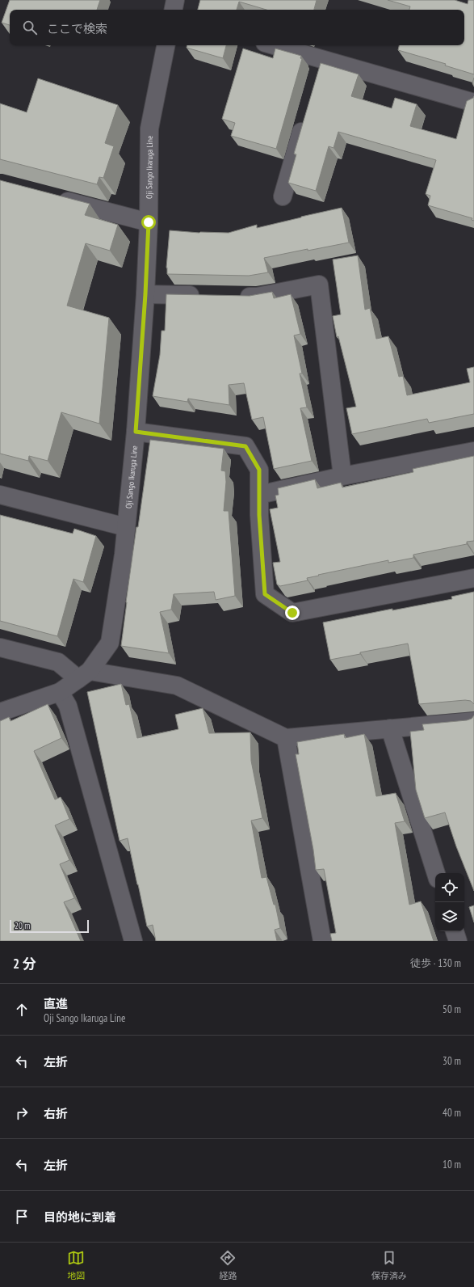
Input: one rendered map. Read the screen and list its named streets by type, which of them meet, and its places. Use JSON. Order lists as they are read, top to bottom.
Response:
{
  "streets": {
    "street": ["Oji Sango Ikaruga Line"]
  },
  "scale_bar": "20 m",
  "page": {
    "search": "ここで検索",
    "scale": "20 m",
    "heading": ["2 分", "徒歩 · 130 m"],
    "list": [
      ["直進", "Oji Sango Ikaruga Line", "50 m"],
      ["左折", "30 m"],
      ["右折", "40 m"],
      ["左折", "10 m"],
      "目的地に到着"
    ],
    "nav": ["地図", "経路", "保存済み"]
  }
}
